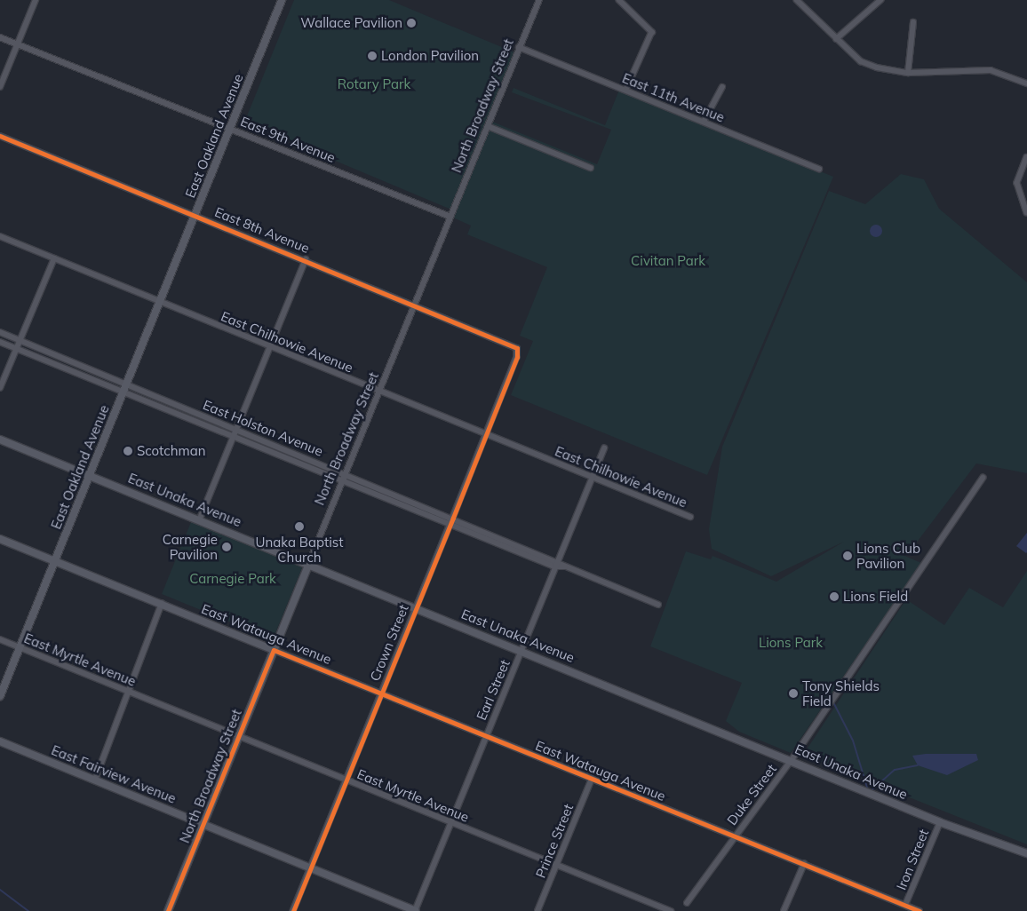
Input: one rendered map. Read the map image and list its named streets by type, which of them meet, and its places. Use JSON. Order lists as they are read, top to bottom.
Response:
{
  "streets": {
    "main road": [
      "North Broadway Street",
      "East Oakland Avenue",
      "East Unaka Avenue",
      "East Watauga Avenue",
      "East Fairview Avenue"
    ],
    "street": [
      "East 11th Avenue",
      "East 9th Avenue",
      "East 8th Avenue",
      "East Chilhowie Avenue",
      "East Holston Avenue",
      "Crown Street",
      "East Myrtle Avenue",
      "Earl Street",
      "Duke Street",
      "Prince Street",
      "Iron Street"
    ]
  },
  "crossings": [
    ["East 11th Avenue", "North Broadway Street"],
    ["North Broadway Street", "East 9th Avenue"],
    ["North Broadway Street", "East 8th Avenue"],
    ["North Broadway Street", "East Chilhowie Avenue"],
    ["North Broadway Street", "East Holston Avenue"],
    ["North Broadway Street", "East Unaka Avenue"],
    ["North Broadway Street", "East Watauga Avenue"],
    ["North Broadway Street", "East Myrtle Avenue"],
    ["North Broadway Street", "East Fairview Avenue"],
    ["East Oakland Avenue", "East 9th Avenue"],
    ["East Oakland Avenue", "East 8th Avenue"],
    ["East Oakland Avenue", "East Chilhowie Avenue"],
    ["East Oakland Avenue", "East Holston Avenue"],
    ["East Oakland Avenue", "East Unaka Avenue"],
    ["East Oakland Avenue", "East Watauga Avenue"],
    ["East Oakland Avenue", "East Myrtle Avenue"],
    ["East 8th Avenue", "Crown Street"],
    ["East Chilhowie Avenue", "Crown Street"],
    ["East Chilhowie Avenue", "Earl Street"],
    ["East Holston Avenue", "Crown Street"],
    ["East Holston Avenue", "Earl Street"],
    ["East Unaka Avenue", "Crown Street"],
    ["East Unaka Avenue", "Earl Street"],
    ["East Unaka Avenue", "Duke Street"],
    ["East Unaka Avenue", "Iron Street"],
    ["East Watauga Avenue", "Crown Street"],
    ["East Watauga Avenue", "Earl Street"],
    ["East Watauga Avenue", "Duke Street"],
    ["East Watauga Avenue", "Prince Street"],
    ["East Watauga Avenue", "Iron Street"],
    ["Crown Street", "East Myrtle Avenue"],
    ["Crown Street", "East Fairview Avenue"],
    ["East Myrtle Avenue", "Earl Street"],
    ["East Myrtle Avenue", "Prince Street"],
    ["Earl Street", "East Fairview Avenue"]
  ],
  "parks": [
    "Rotary Park",
    "Civitan Park",
    "Carnegie Park",
    "Lions Park"
  ],
  "places": [
    "Wallace Pavilion",
    "London Pavilion",
    "Scotchman",
    "Unaka Baptist Church",
    "Carnegie Pavilion",
    "Lions Club Pavilion",
    "Lions Field",
    "Tony Shields Field"
  ]
}
